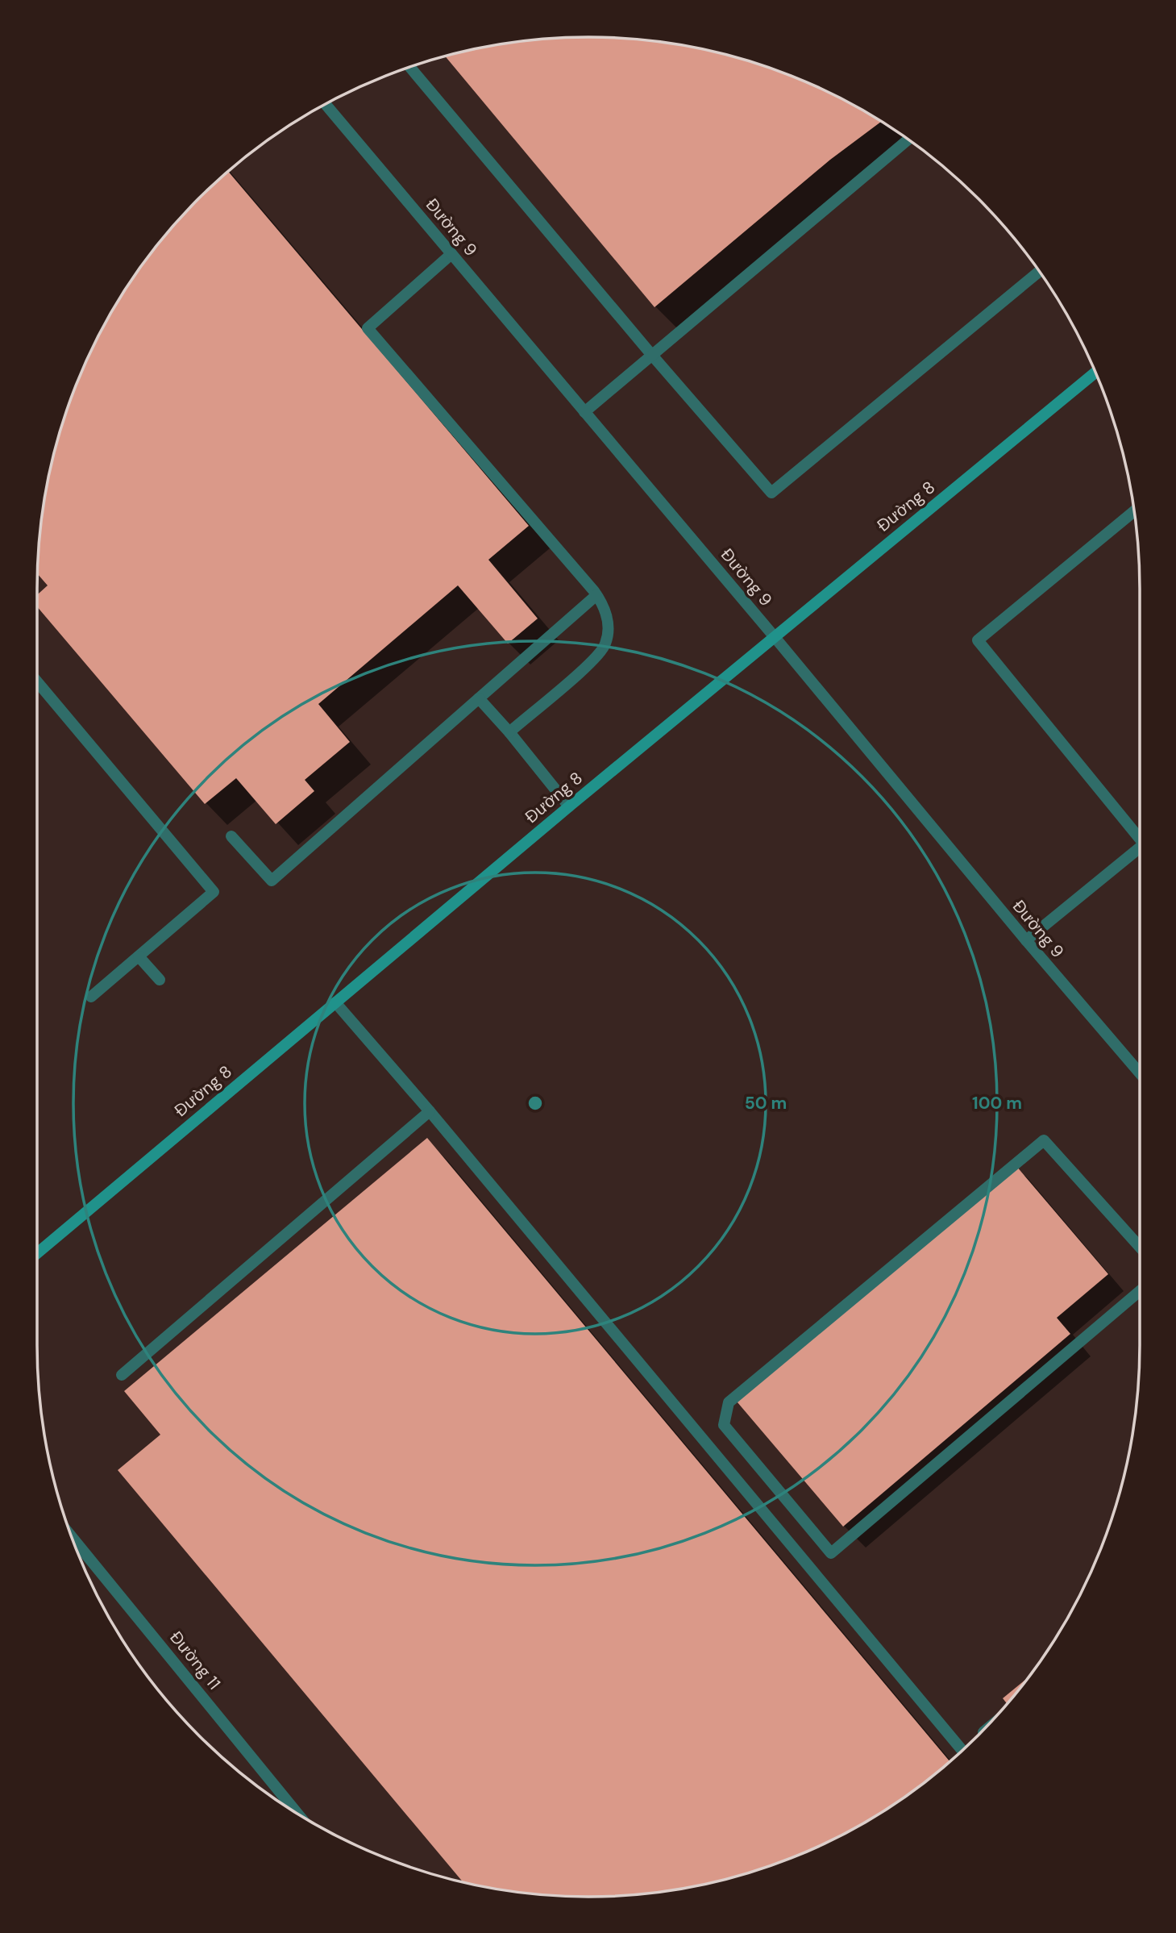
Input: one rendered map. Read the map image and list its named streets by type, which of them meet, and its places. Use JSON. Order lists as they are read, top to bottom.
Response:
{
  "streets": {
    "street": ["Đường 9", "Đường 8", "Đường 11"]
  },
  "crossings": [
    ["Đường 9", "Đường 8"]
  ],
  "rings": ["50 m", "100 m"]
}
